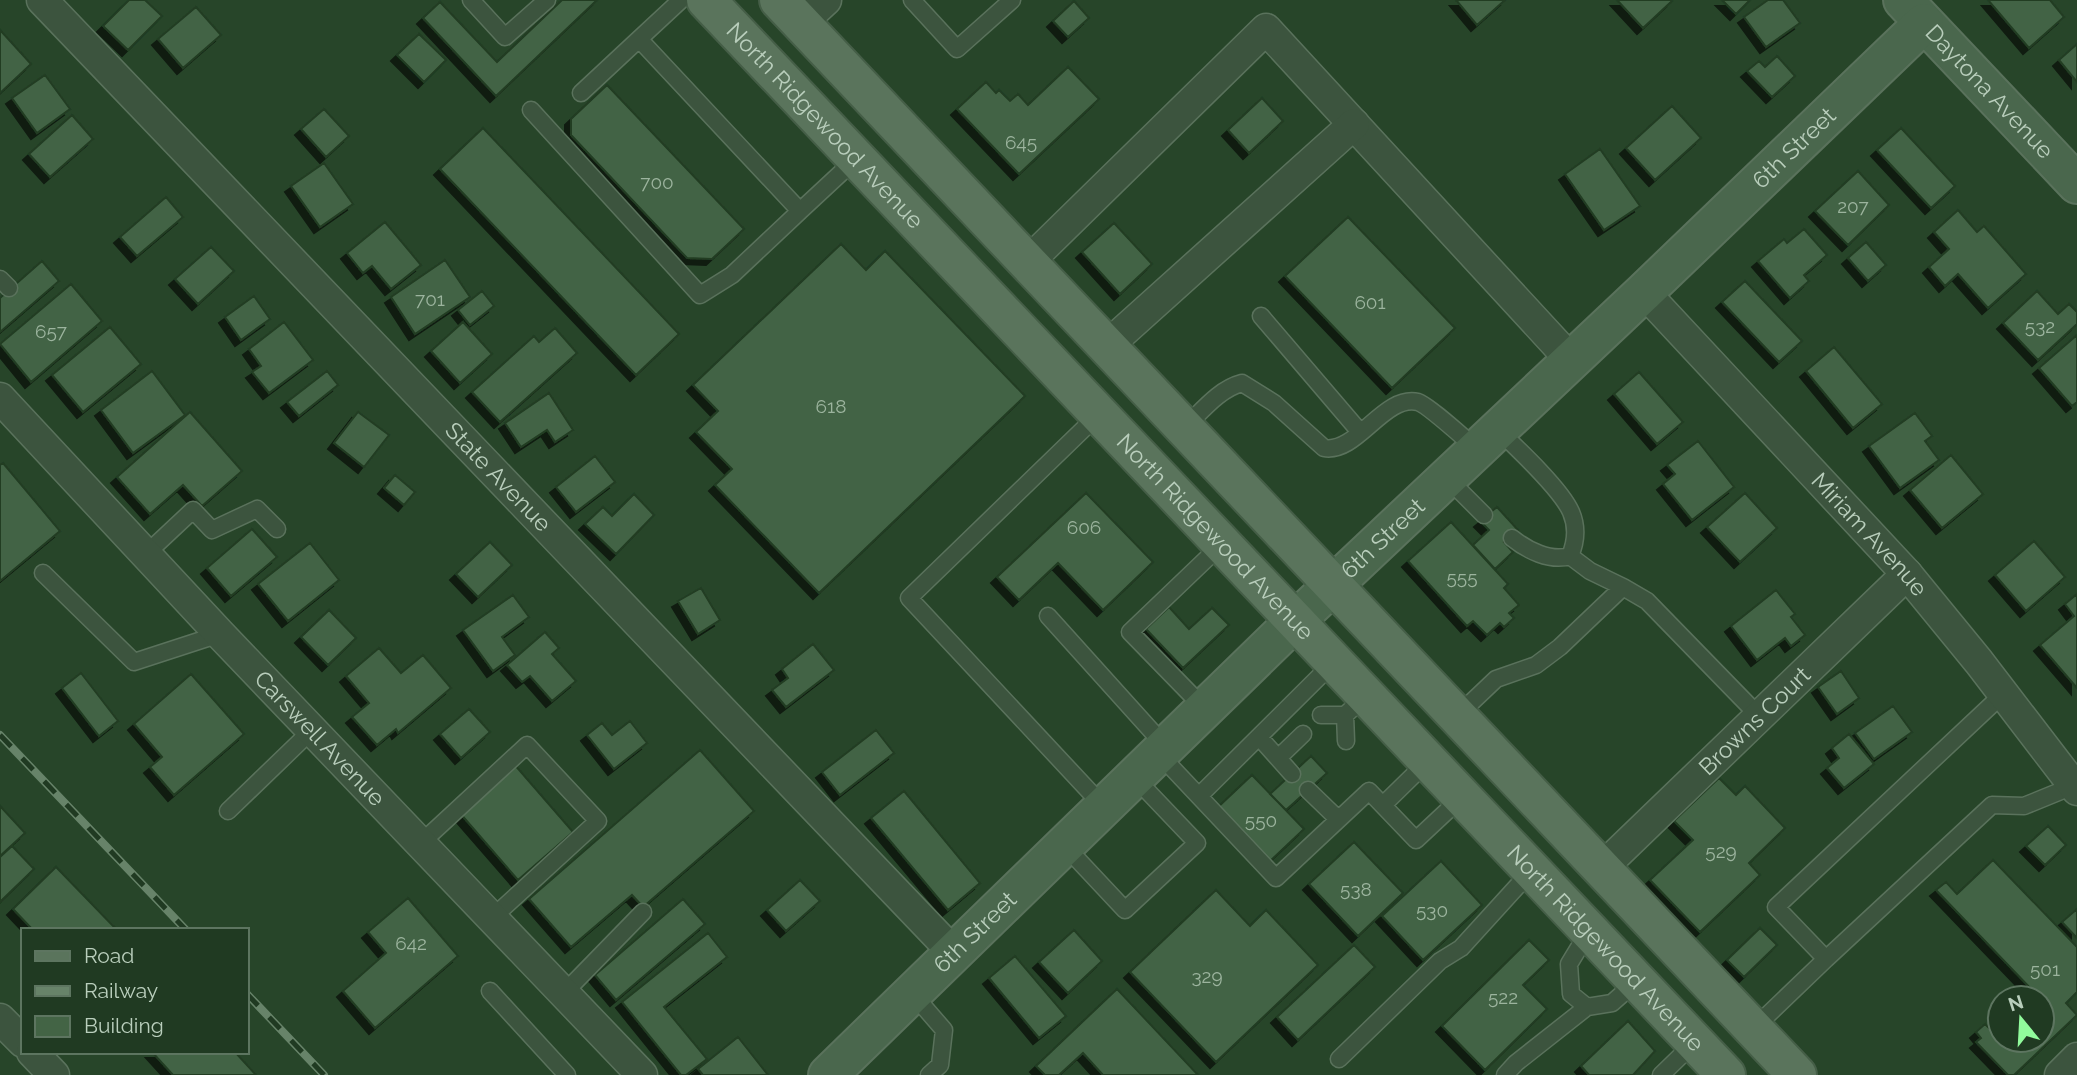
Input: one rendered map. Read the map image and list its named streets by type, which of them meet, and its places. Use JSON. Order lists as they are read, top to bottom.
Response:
{
  "streets": {
    "main road": ["North Ridgewood Avenue"],
    "street": [
      "Daytona Avenue",
      "6th Street",
      "State Avenue",
      "Miriam Avenue",
      "Browns Court",
      "Carswell Avenue"
    ]
  },
  "crossings": [
    ["Daytona Avenue", "6th Street"],
    ["North Ridgewood Avenue", "6th Street"],
    ["6th Street", "State Avenue"],
    ["6th Street", "Miriam Avenue"],
    ["Miriam Avenue", "Browns Court"]
  ],
  "house_numbers": [
    "645",
    "700",
    "207",
    "701",
    "601",
    "532",
    "657",
    "618",
    "606",
    "555",
    "550",
    "529",
    "538",
    "530",
    "642",
    "501",
    "329",
    "522"
  ],
  "legend": ["Road", "Railway", "Building"],
  "north": "top"
}
